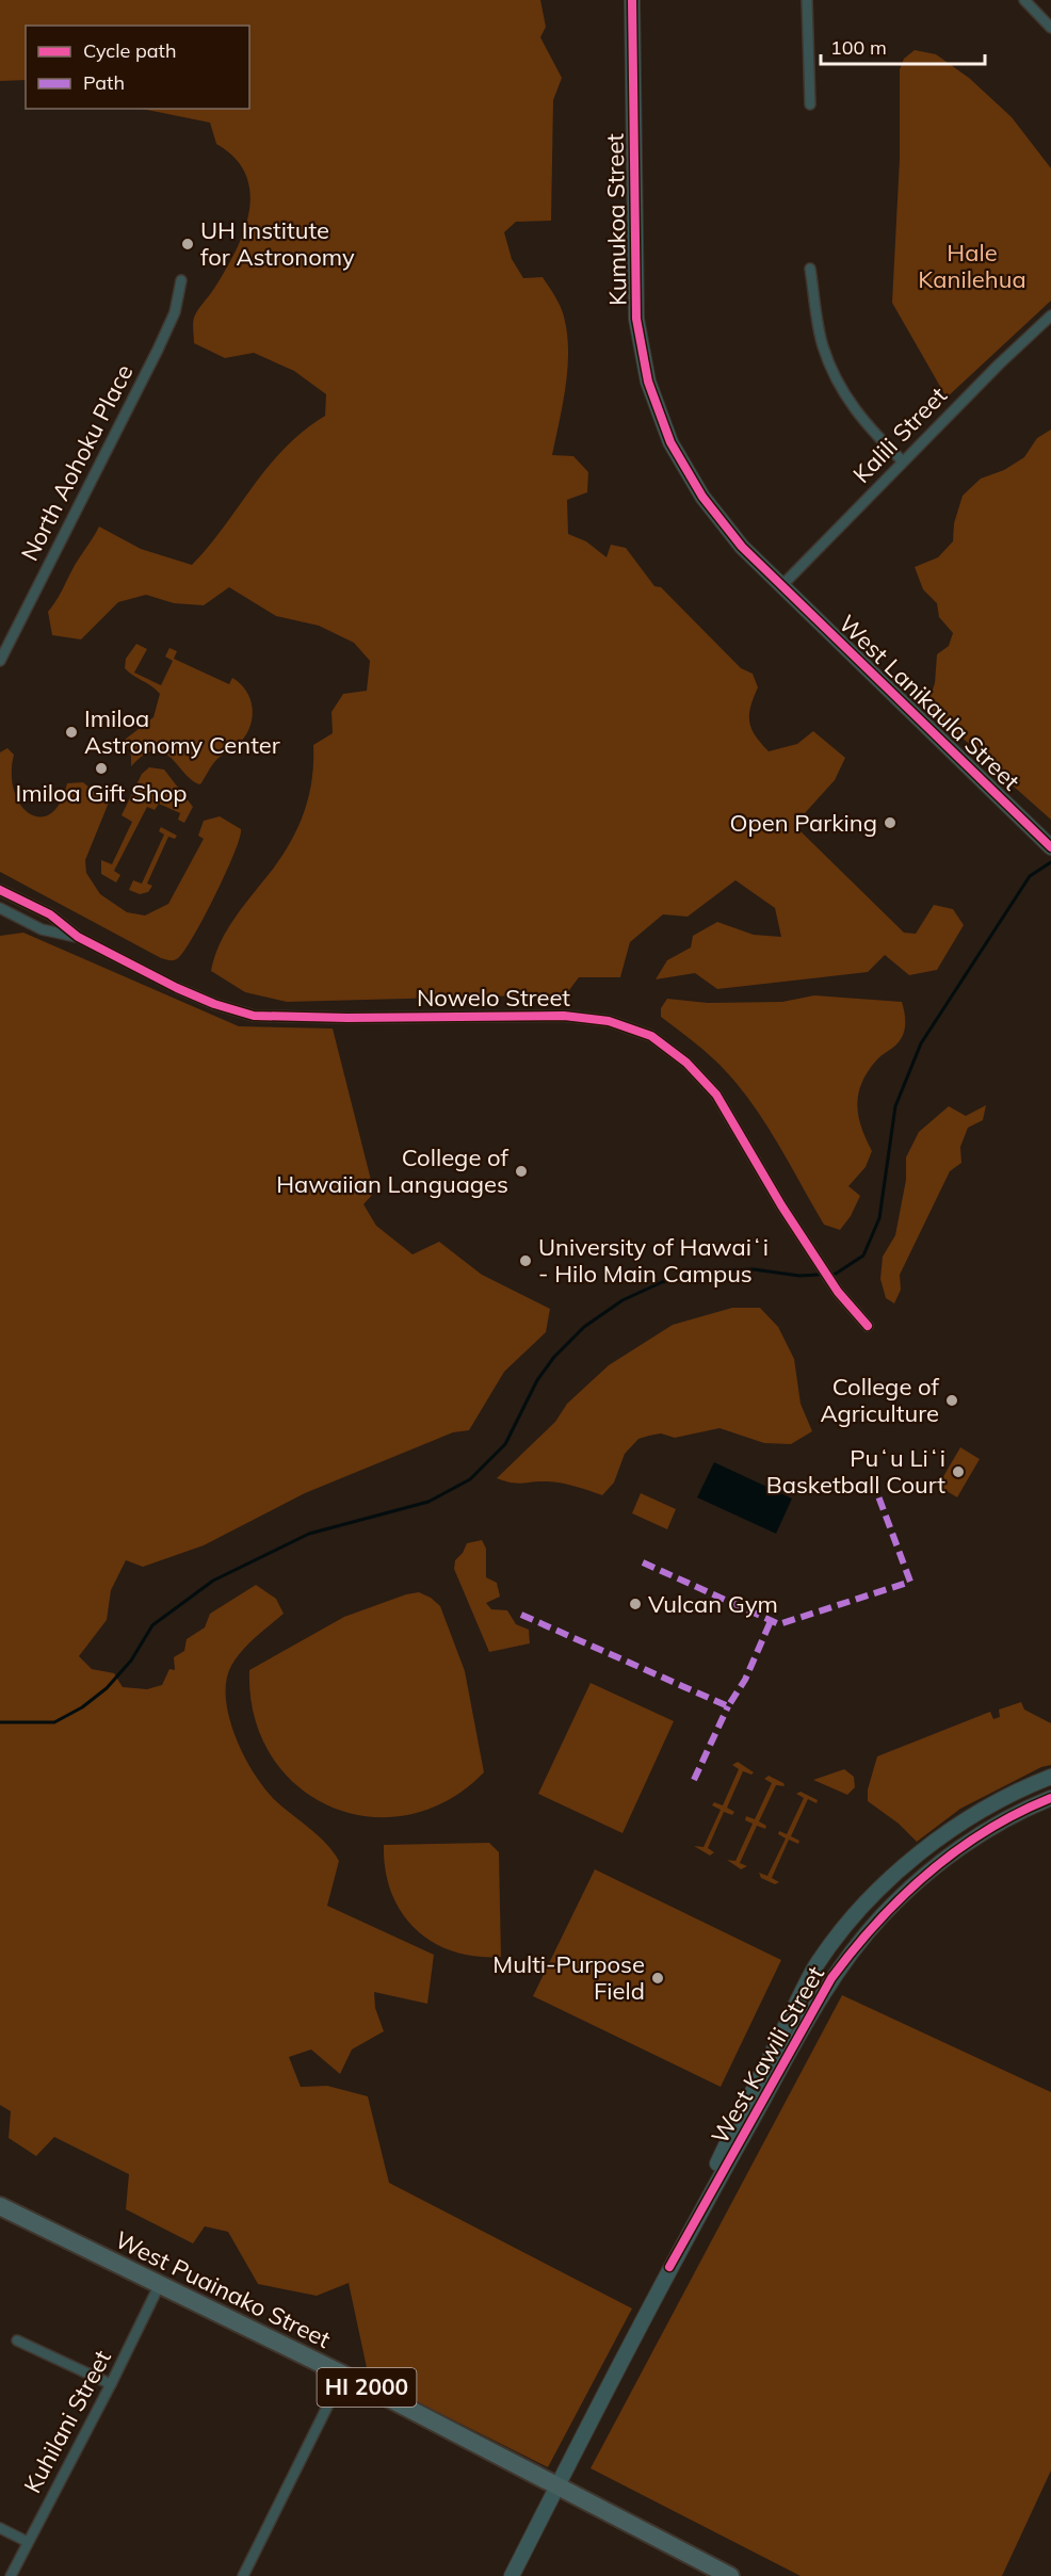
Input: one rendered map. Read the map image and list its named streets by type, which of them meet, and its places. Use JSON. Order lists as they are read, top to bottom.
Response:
{
  "streets": {
    "highway": ["West Puainako Street", "HI 2000"],
    "street": [
      "Kumukoa Street",
      "Kalili Street",
      "North Aohoku Place",
      "West Lanikaula Street",
      "Nowelo Street",
      "West Kawili Street",
      "Kuhilani Street"
    ]
  },
  "crossings": [
    ["Kumukoa Street", "Kalili Street"],
    ["Kumukoa Street", "West Lanikaula Street"],
    ["Kalili Street", "West Lanikaula Street"],
    ["West Kawili Street", "West Puainako Street"],
    ["West Puainako Street", "Kuhilani Street"]
  ],
  "parks": ["Hale Kanilehua"],
  "places": [
    "UH Institute for Astronomy",
    "Imiloa Astronomy Center",
    "Imiloa Gift Shop",
    "Open Parking",
    "College of Hawaiian Languages",
    "University of Hawaiʻi - Hilo Main Campus",
    "College of Agriculture",
    "Puʻu Liʻi Basketball Court",
    "Vulcan Gym",
    "Multi-Purpose Field"
  ],
  "legend": ["Cycle path", "Path"],
  "scale_bar": "100 m"
}
